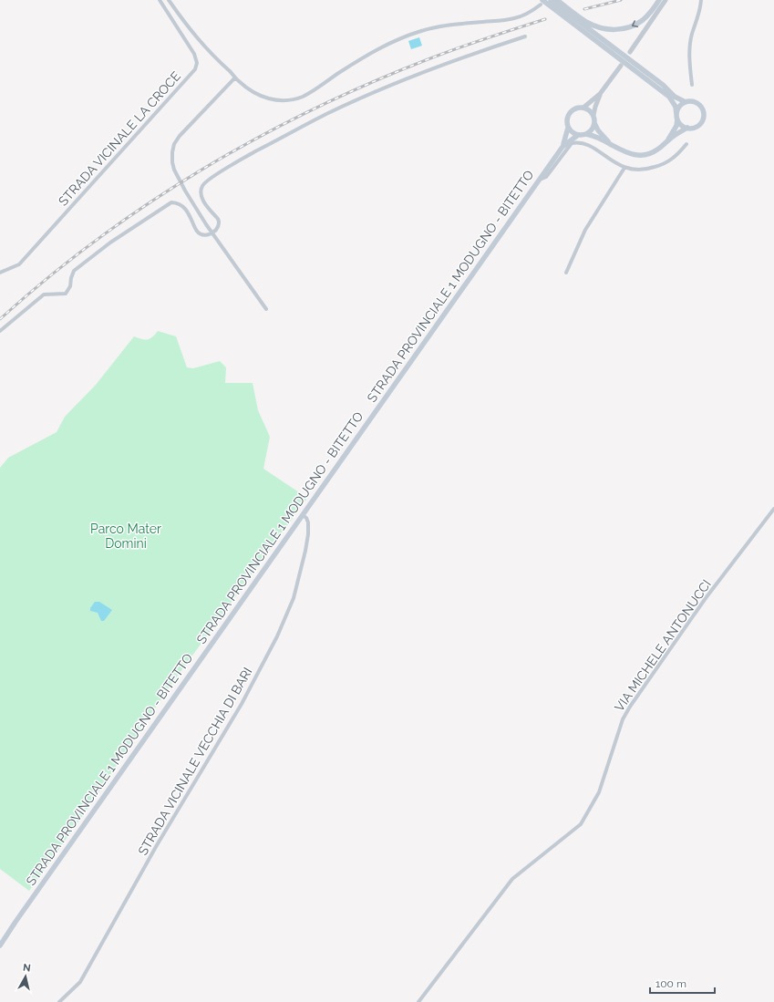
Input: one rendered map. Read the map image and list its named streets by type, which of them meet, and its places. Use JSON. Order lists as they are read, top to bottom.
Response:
{
  "streets": {
    "main road": ["STRADA PROVINCIALE 1 MODUGNO - BITETTO"],
    "street": ["STRADA VICINALE LA CROCE", "VIA MICHELE ANTONUCCI", "STRADA VICINALE VECCHIA DI BARI"]
  },
  "crossings": [
    ["STRADA PROVINCIALE 1 MODUGNO - BITETTO", "STRADA VICINALE VECCHIA DI BARI"]
  ],
  "parks": ["Parco Mater Domini"],
  "scale_bar": "100 m",
  "north": "top"
}
